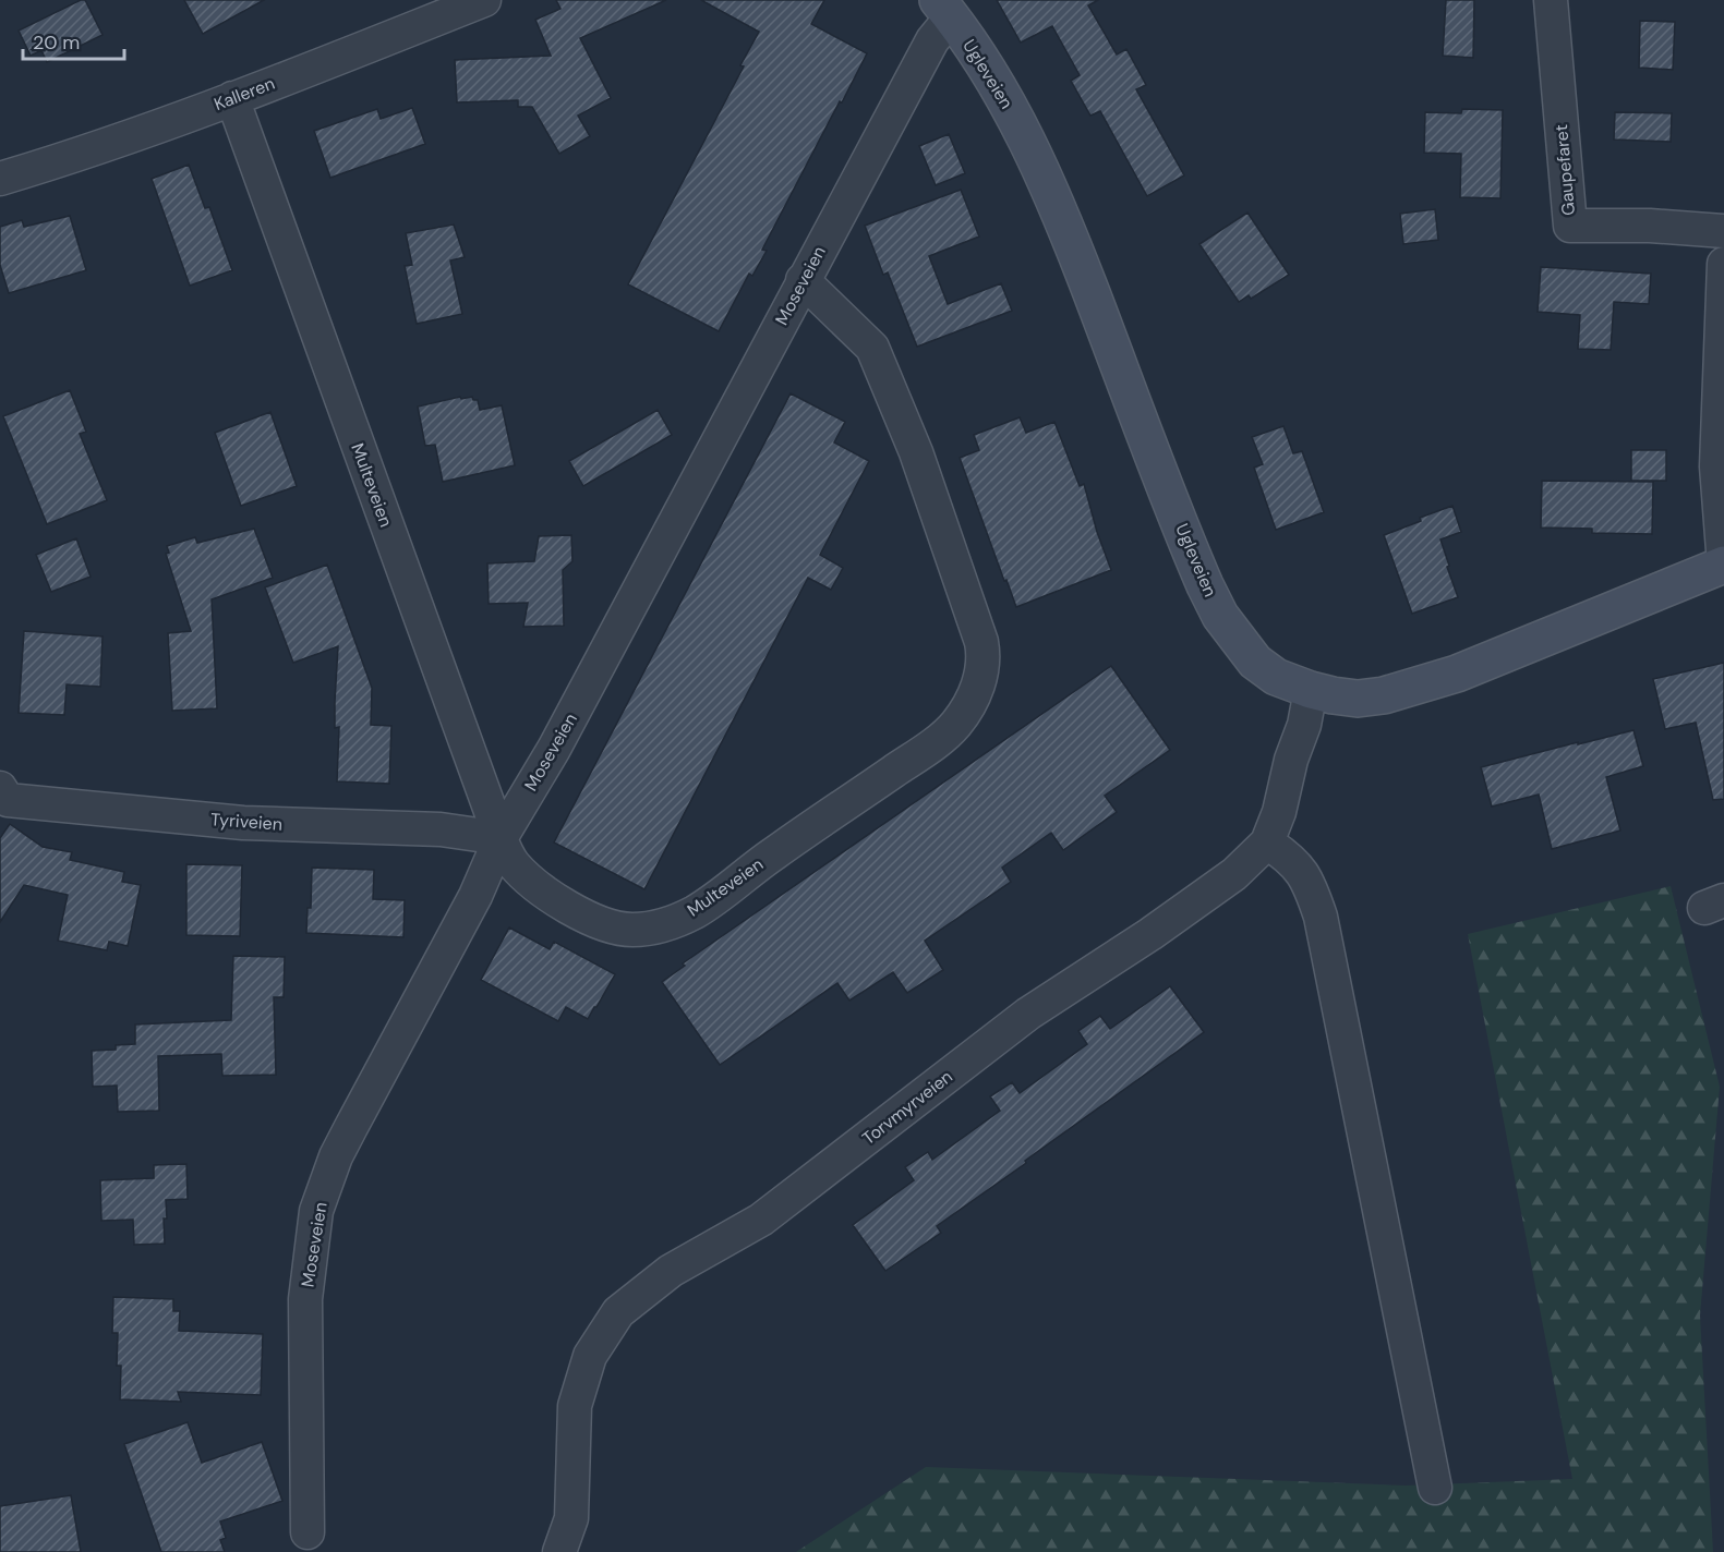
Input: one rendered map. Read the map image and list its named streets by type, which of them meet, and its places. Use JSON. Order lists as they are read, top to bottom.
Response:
{
  "streets": {
    "street": [
      "Ugleveien",
      "Kalleren",
      "Gaupefaret",
      "Moseveien",
      "Multeveien",
      "Tyriveien",
      "Torvmyrveien"
    ]
  },
  "crossings": [
    ["Ugleveien", "Moseveien"],
    ["Ugleveien", "Torvmyrveien"],
    ["Kalleren", "Multeveien"],
    ["Moseveien", "Multeveien"],
    ["Moseveien", "Tyriveien"],
    ["Multeveien", "Tyriveien"]
  ],
  "scale_bar": "20 m"
}
